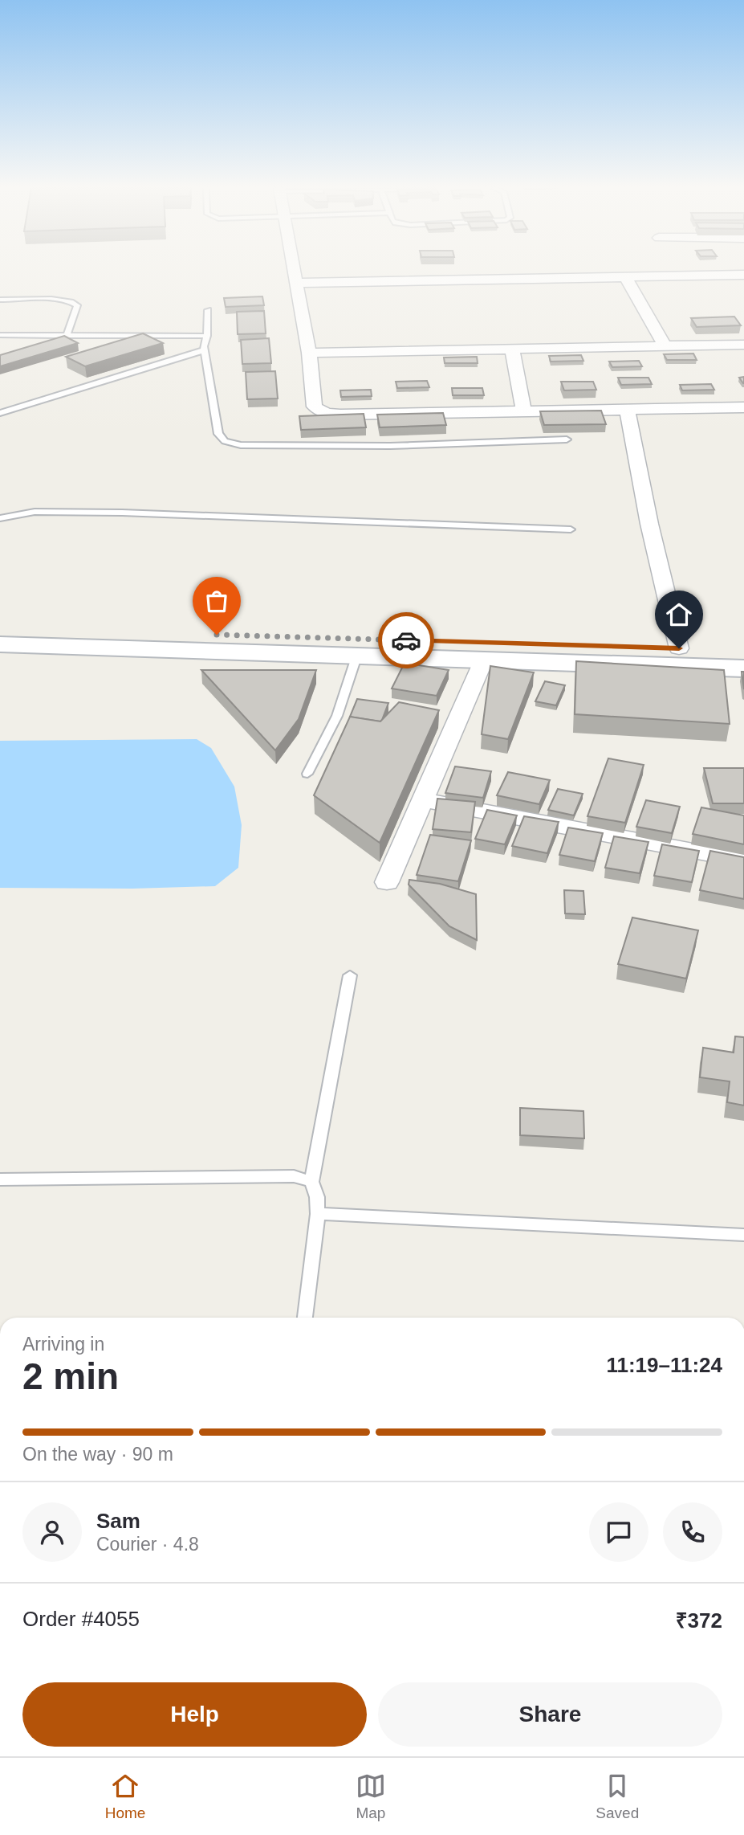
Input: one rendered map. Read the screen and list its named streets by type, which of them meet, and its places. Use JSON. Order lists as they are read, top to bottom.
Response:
{
  "page": {
    "heading": ["2 min", "Arriving in", "11:19–11:24"],
    "panel": [
      "Sam",
      "Courier · 4.8",
      "Order #4055",
      "₹372"
    ],
    "bar": "On the way · 90 m",
    "buttons": ["Help", "Share"],
    "tabs": ["Home", "Map", "Saved"]
  }
}
